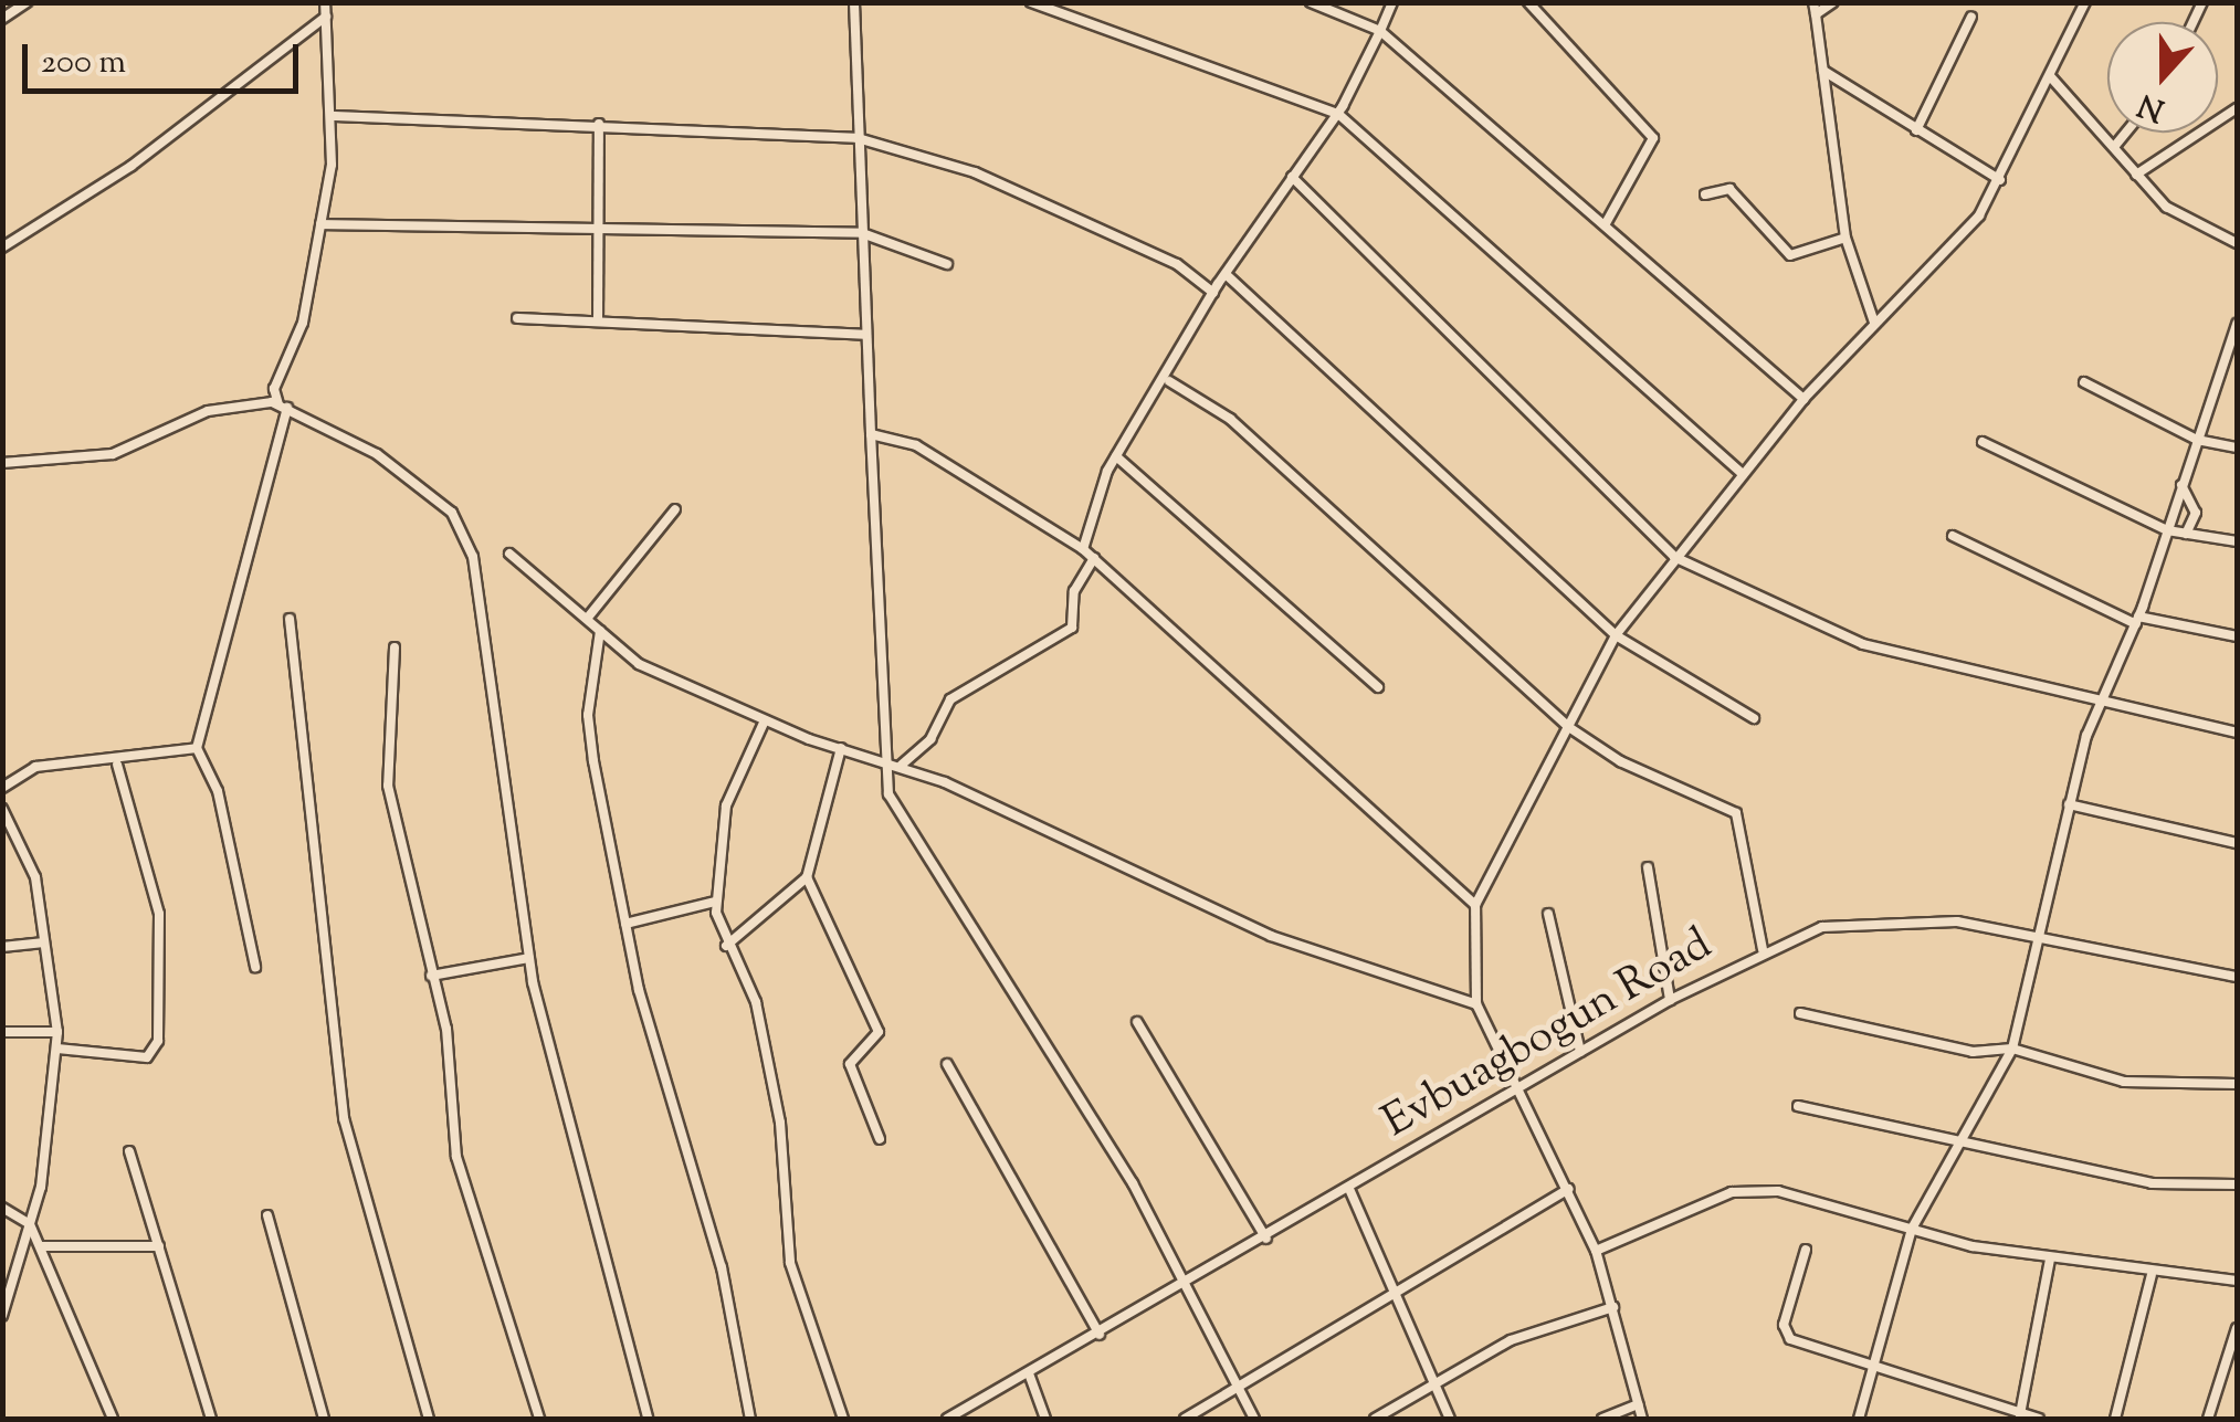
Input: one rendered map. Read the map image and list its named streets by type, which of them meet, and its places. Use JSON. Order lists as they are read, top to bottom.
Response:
{
  "streets": {
    "street": ["Evbuagbogun Road"]
  },
  "scale_bar": "200 m",
  "north": "bottom"
}
